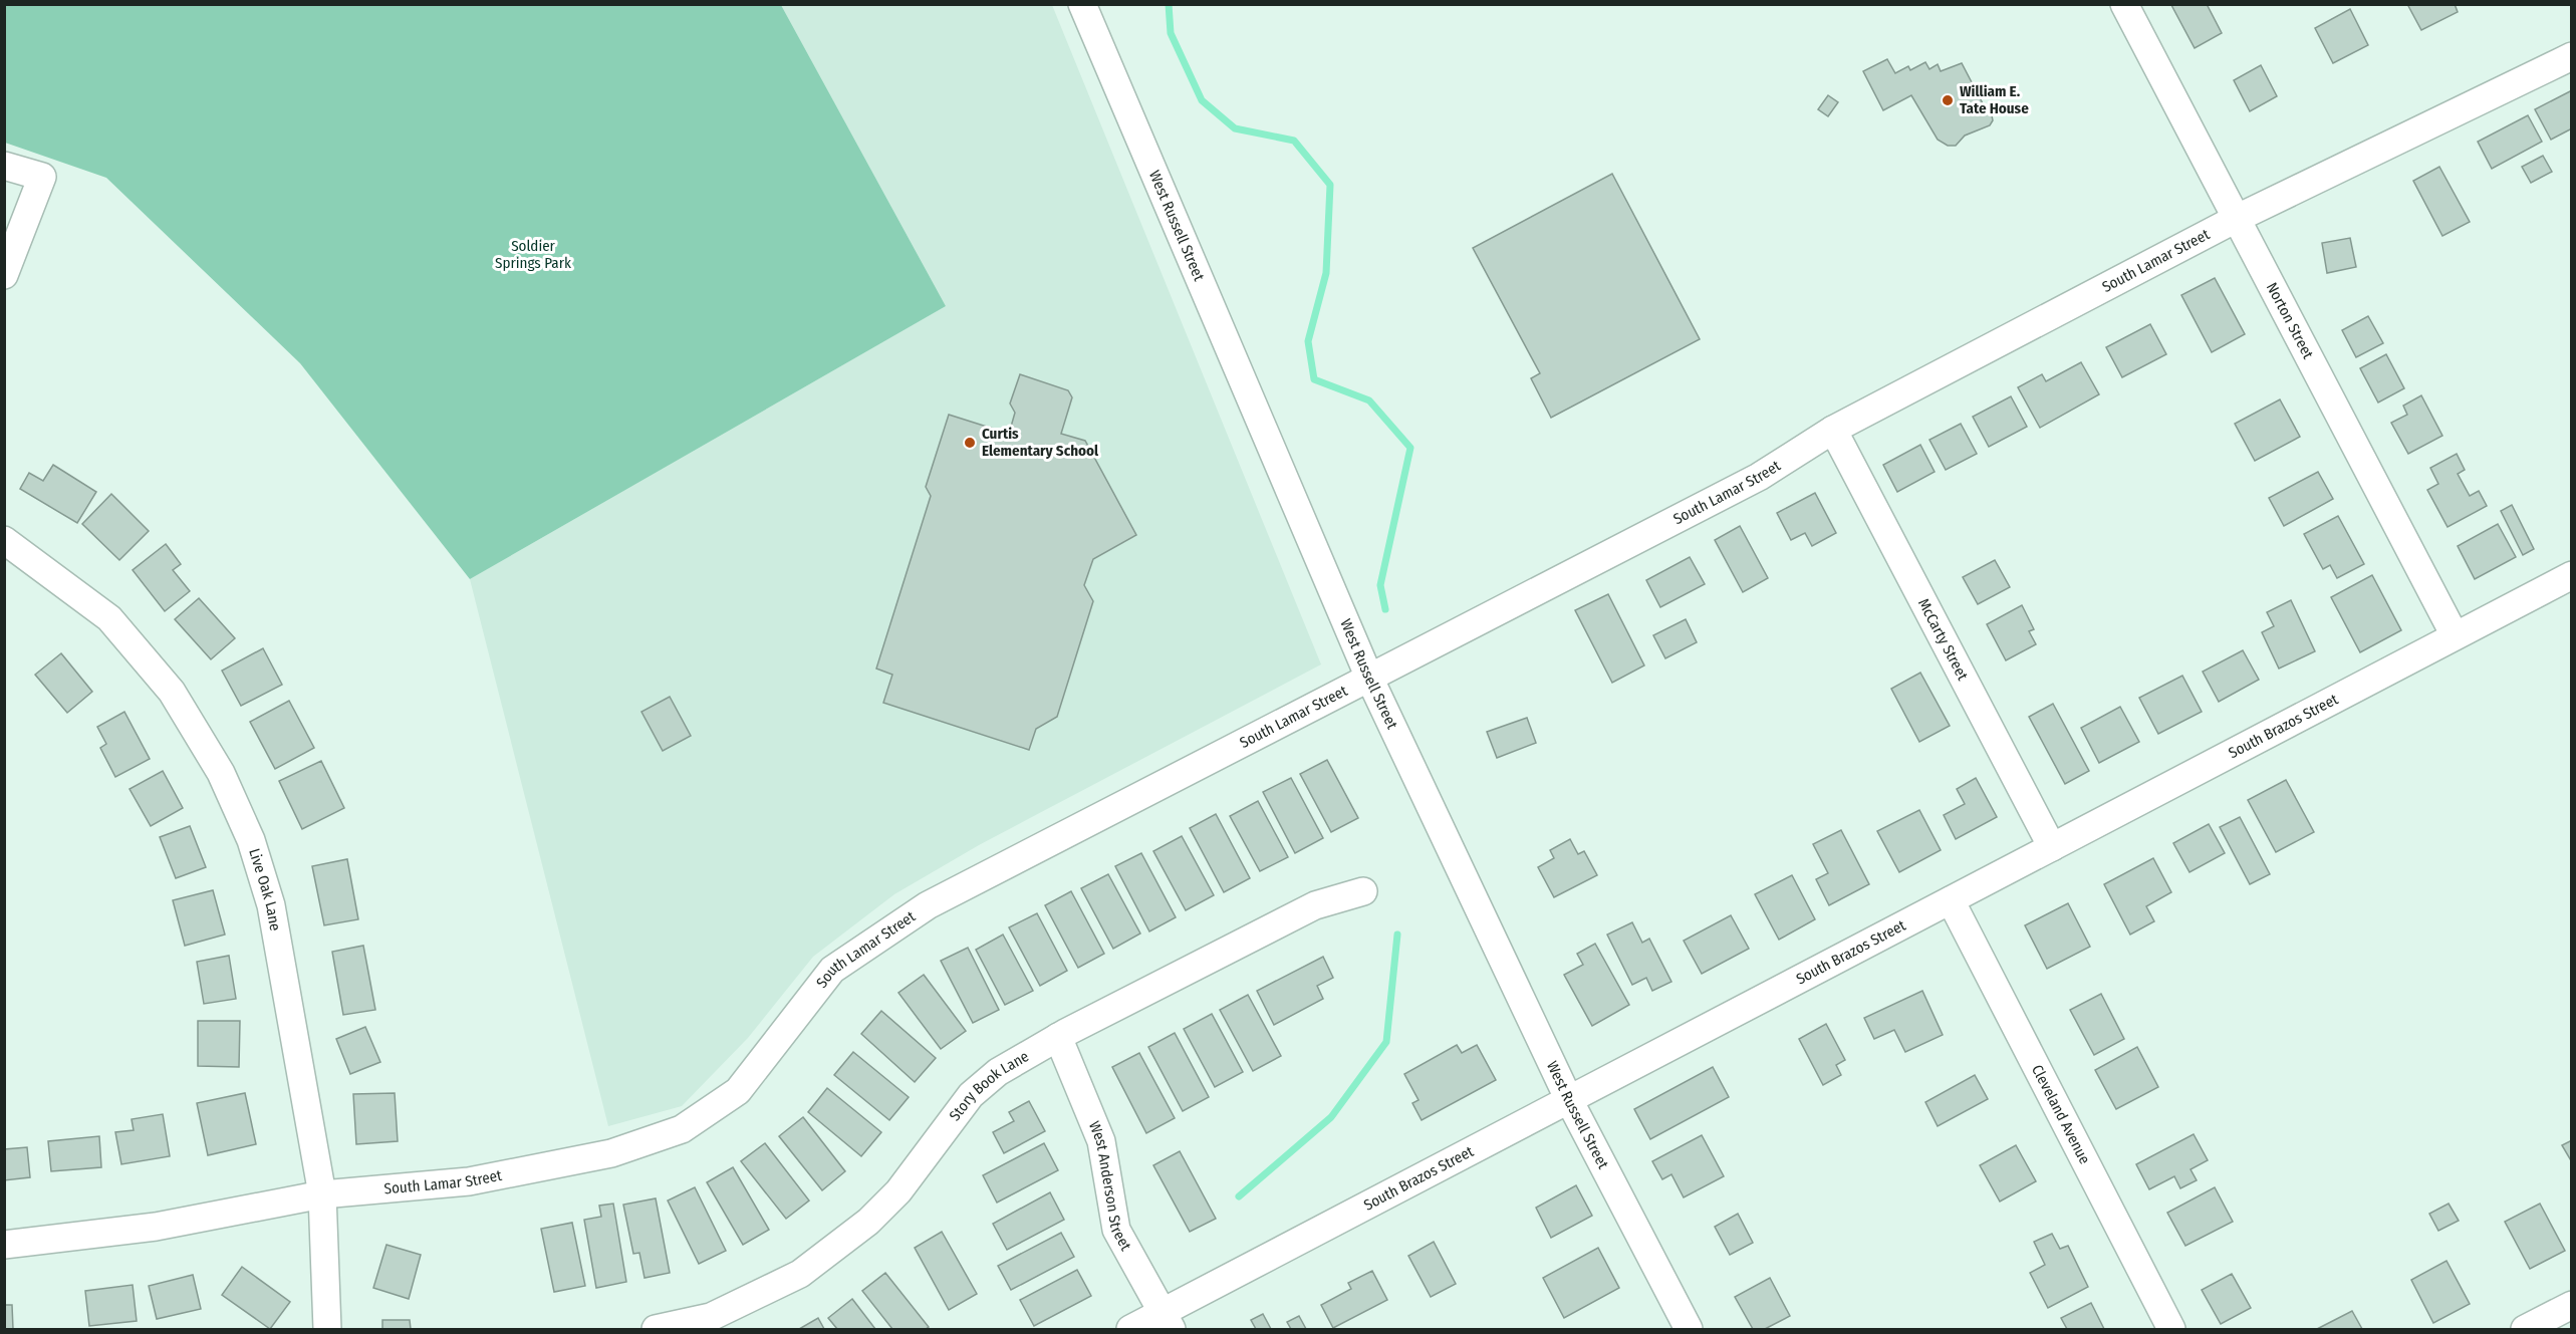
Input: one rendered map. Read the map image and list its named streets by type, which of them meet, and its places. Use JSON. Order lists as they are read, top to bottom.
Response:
{
  "streets": {
    "street": [
      "West Russell Street",
      "South Lamar Street",
      "Norton Street",
      "McCarty Street",
      "South Brazos Street",
      "Live Oak Lane",
      "Story Book Lane",
      "Cleveland Avenue",
      "West Anderson Street"
    ]
  },
  "crossings": [
    ["West Russell Street", "South Lamar Street"],
    ["West Russell Street", "South Brazos Street"],
    ["South Lamar Street", "Norton Street"],
    ["South Lamar Street", "McCarty Street"],
    ["South Lamar Street", "Live Oak Lane"],
    ["Norton Street", "South Brazos Street"],
    ["McCarty Street", "South Brazos Street"],
    ["South Brazos Street", "Cleveland Avenue"],
    ["South Brazos Street", "West Anderson Street"],
    ["Story Book Lane", "West Anderson Street"]
  ],
  "parks": ["Soldier Springs Park"],
  "places": ["William E. Tate House", "Curtis Elementary School"]
}
